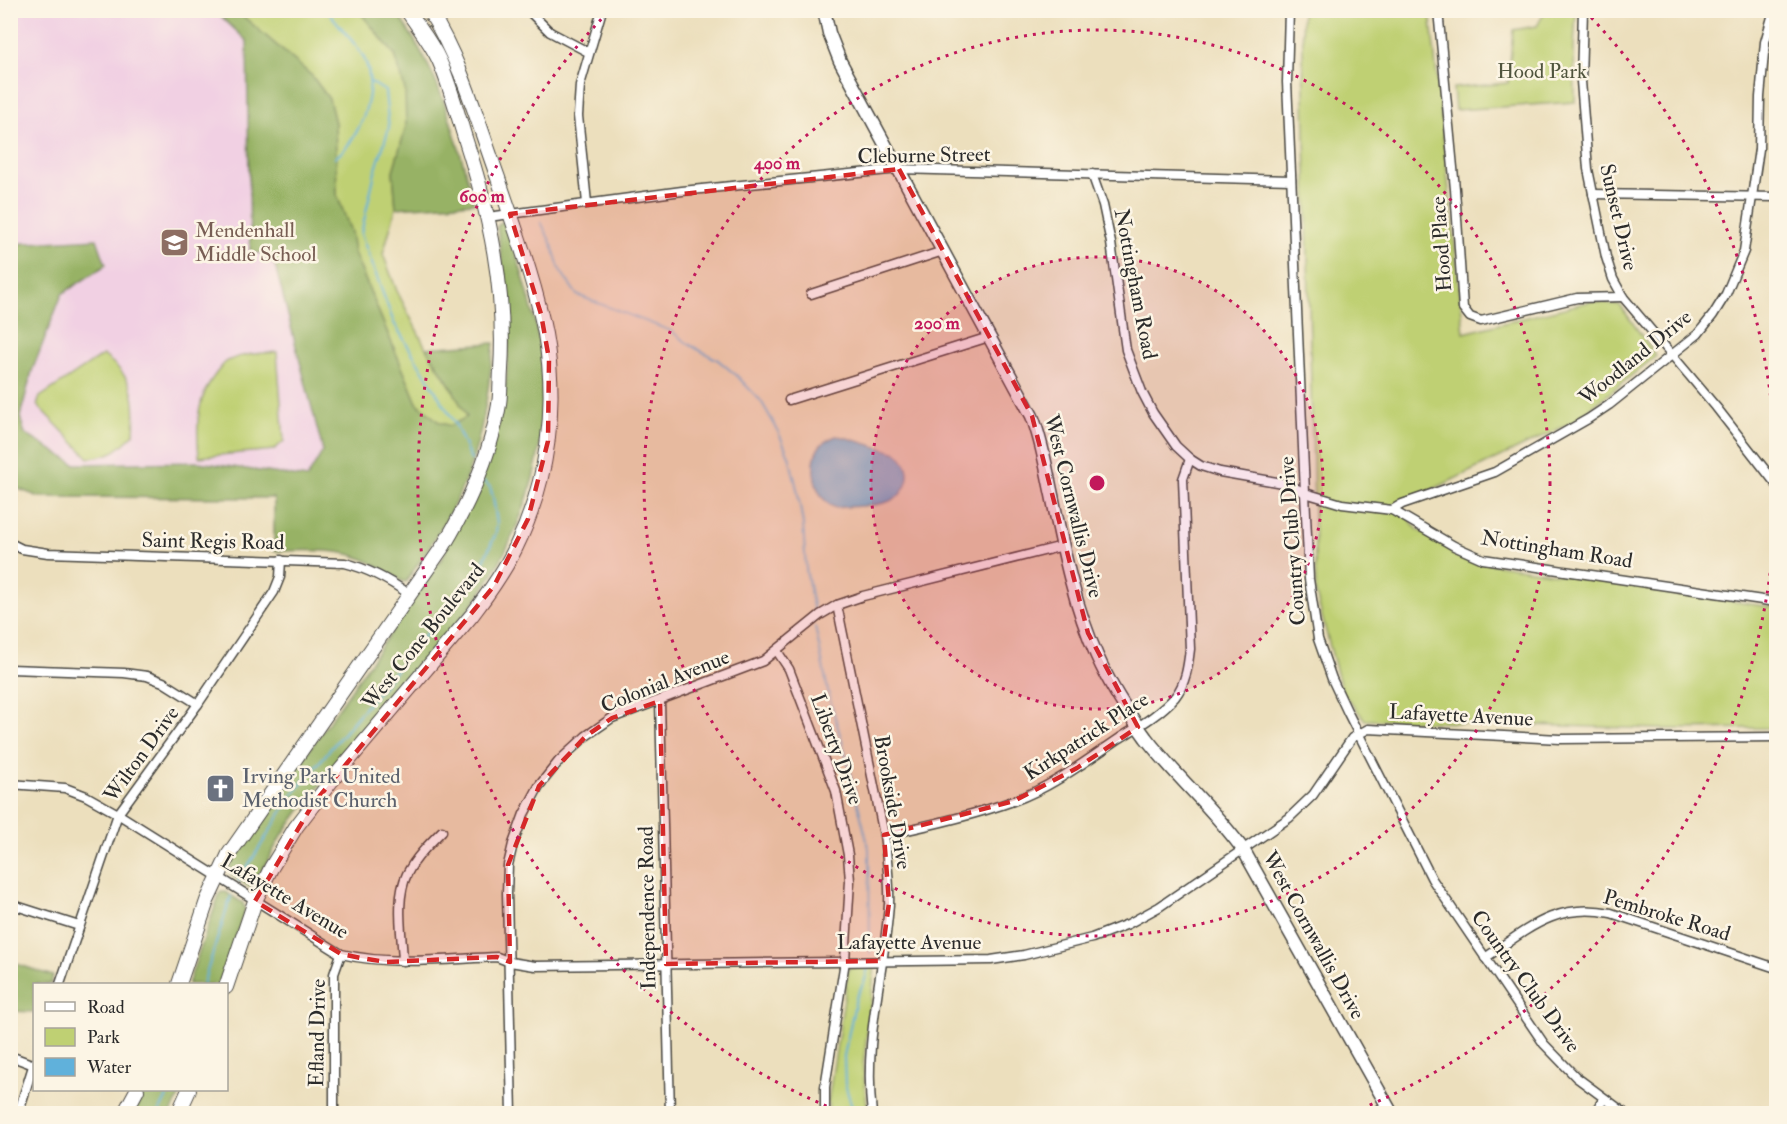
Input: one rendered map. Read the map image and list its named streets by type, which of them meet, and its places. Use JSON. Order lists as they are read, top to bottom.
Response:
{
  "streets": {
    "main road": ["West Cone Boulevard"],
    "street": [
      "Cleburne Street",
      "Sunset Drive",
      "Hood Place",
      "Nottingham Road",
      "Woodland Drive",
      "West Cornwallis Drive",
      "Saint Regis Road",
      "Country Club Drive",
      "Colonial Avenue",
      "Lafayette Avenue",
      "Kirkpatrick Place",
      "Liberty Drive",
      "Wilton Drive",
      "Brookside Drive",
      "Independence Road",
      "Pembroke Road",
      "Efland Drive"
    ]
  },
  "crossings": [
    ["Cleburne Street", "Nottingham Road"],
    ["Cleburne Street", "West Cornwallis Drive"],
    ["Cleburne Street", "Country Club Drive"],
    ["Cleburne Street", "West Cone Boulevard"],
    ["Sunset Drive", "Hood Place"],
    ["Sunset Drive", "Woodland Drive"],
    ["Nottingham Road", "Woodland Drive"],
    ["Nottingham Road", "Country Club Drive"],
    ["Nottingham Road", "Kirkpatrick Place"],
    ["West Cornwallis Drive", "Colonial Avenue"],
    ["West Cornwallis Drive", "Lafayette Avenue"],
    ["West Cornwallis Drive", "Kirkpatrick Place"],
    ["Saint Regis Road", "West Cone Boulevard"],
    ["Saint Regis Road", "Wilton Drive"],
    ["Country Club Drive", "Lafayette Avenue"],
    ["Country Club Drive", "Pembroke Road"],
    ["West Cone Boulevard", "Lafayette Avenue"],
    ["Colonial Avenue", "Lafayette Avenue"],
    ["Colonial Avenue", "Liberty Drive"],
    ["Colonial Avenue", "Brookside Drive"],
    ["Colonial Avenue", "Independence Road"],
    ["Lafayette Avenue", "Liberty Drive"],
    ["Lafayette Avenue", "Wilton Drive"],
    ["Lafayette Avenue", "Brookside Drive"],
    ["Lafayette Avenue", "Independence Road"],
    ["Lafayette Avenue", "Efland Drive"],
    ["Kirkpatrick Place", "Brookside Drive"]
  ],
  "parks": ["Hood Park"],
  "places": {
    "school or university": ["Mendenhall Middle School"],
    "church": ["Irving Park United Methodist Church"]
  },
  "legend": ["Road", "Park", "Water"],
  "rings": ["400 m", "600 m", "200 m"]
}
